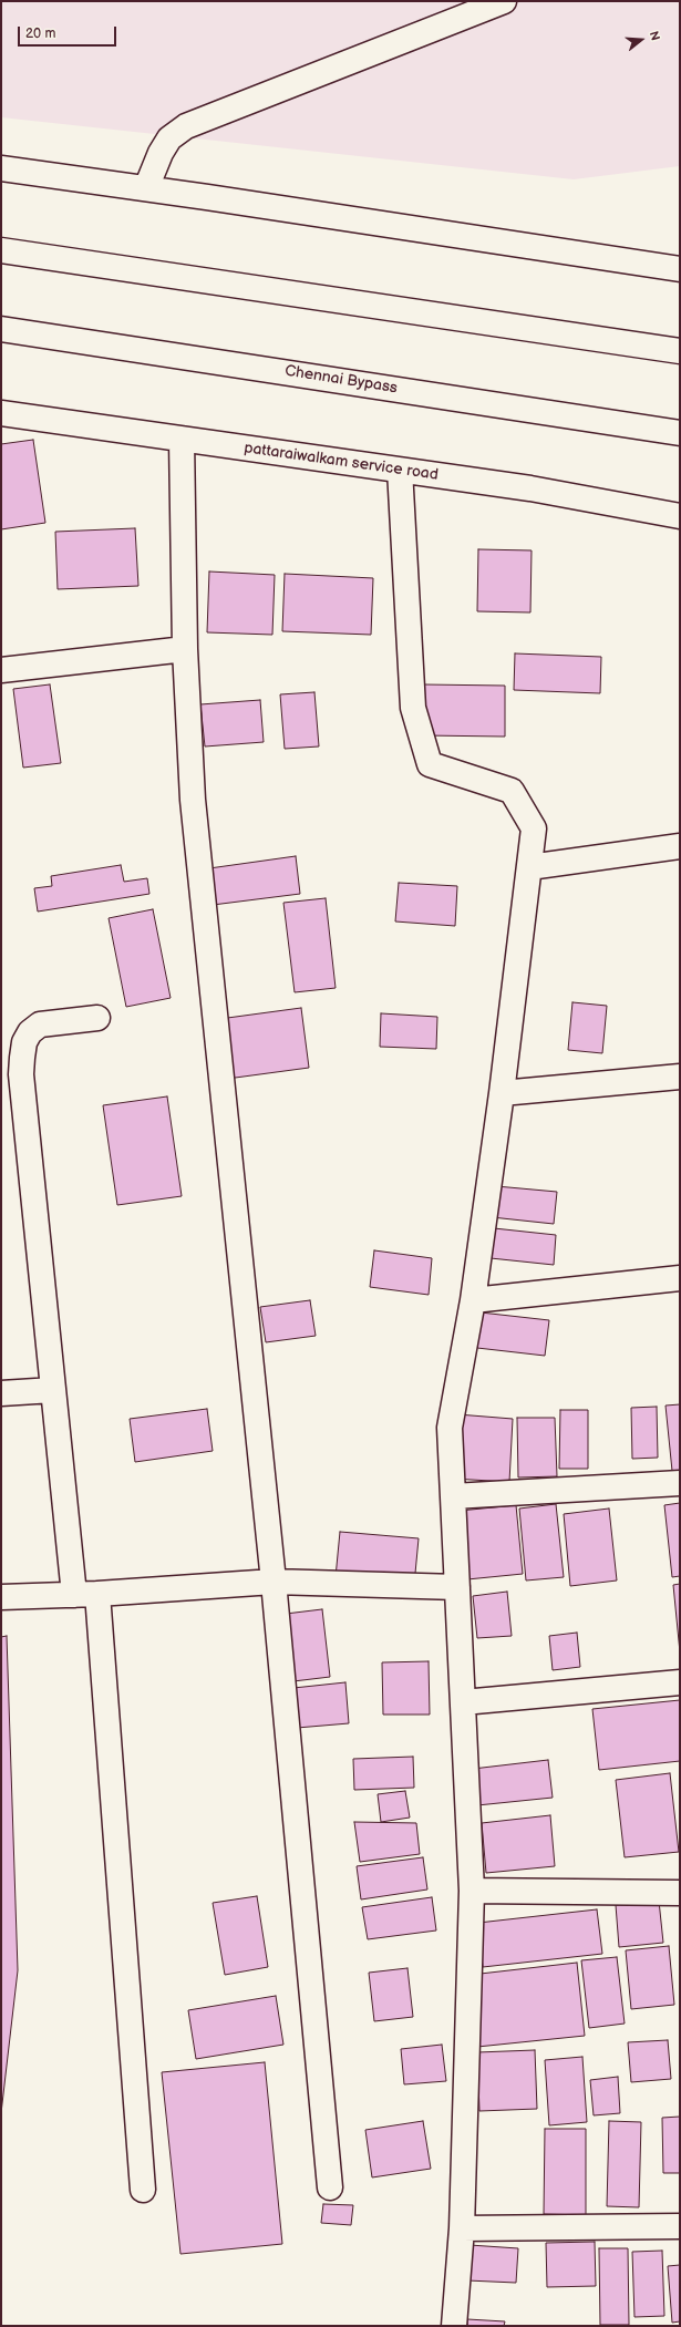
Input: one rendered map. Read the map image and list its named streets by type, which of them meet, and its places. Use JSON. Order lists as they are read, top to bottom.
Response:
{
  "streets": {
    "main road": ["Chennai Bypass", "pattaraiwalkam service road"]
  },
  "scale_bar": "20 m",
  "north": "right"
}
